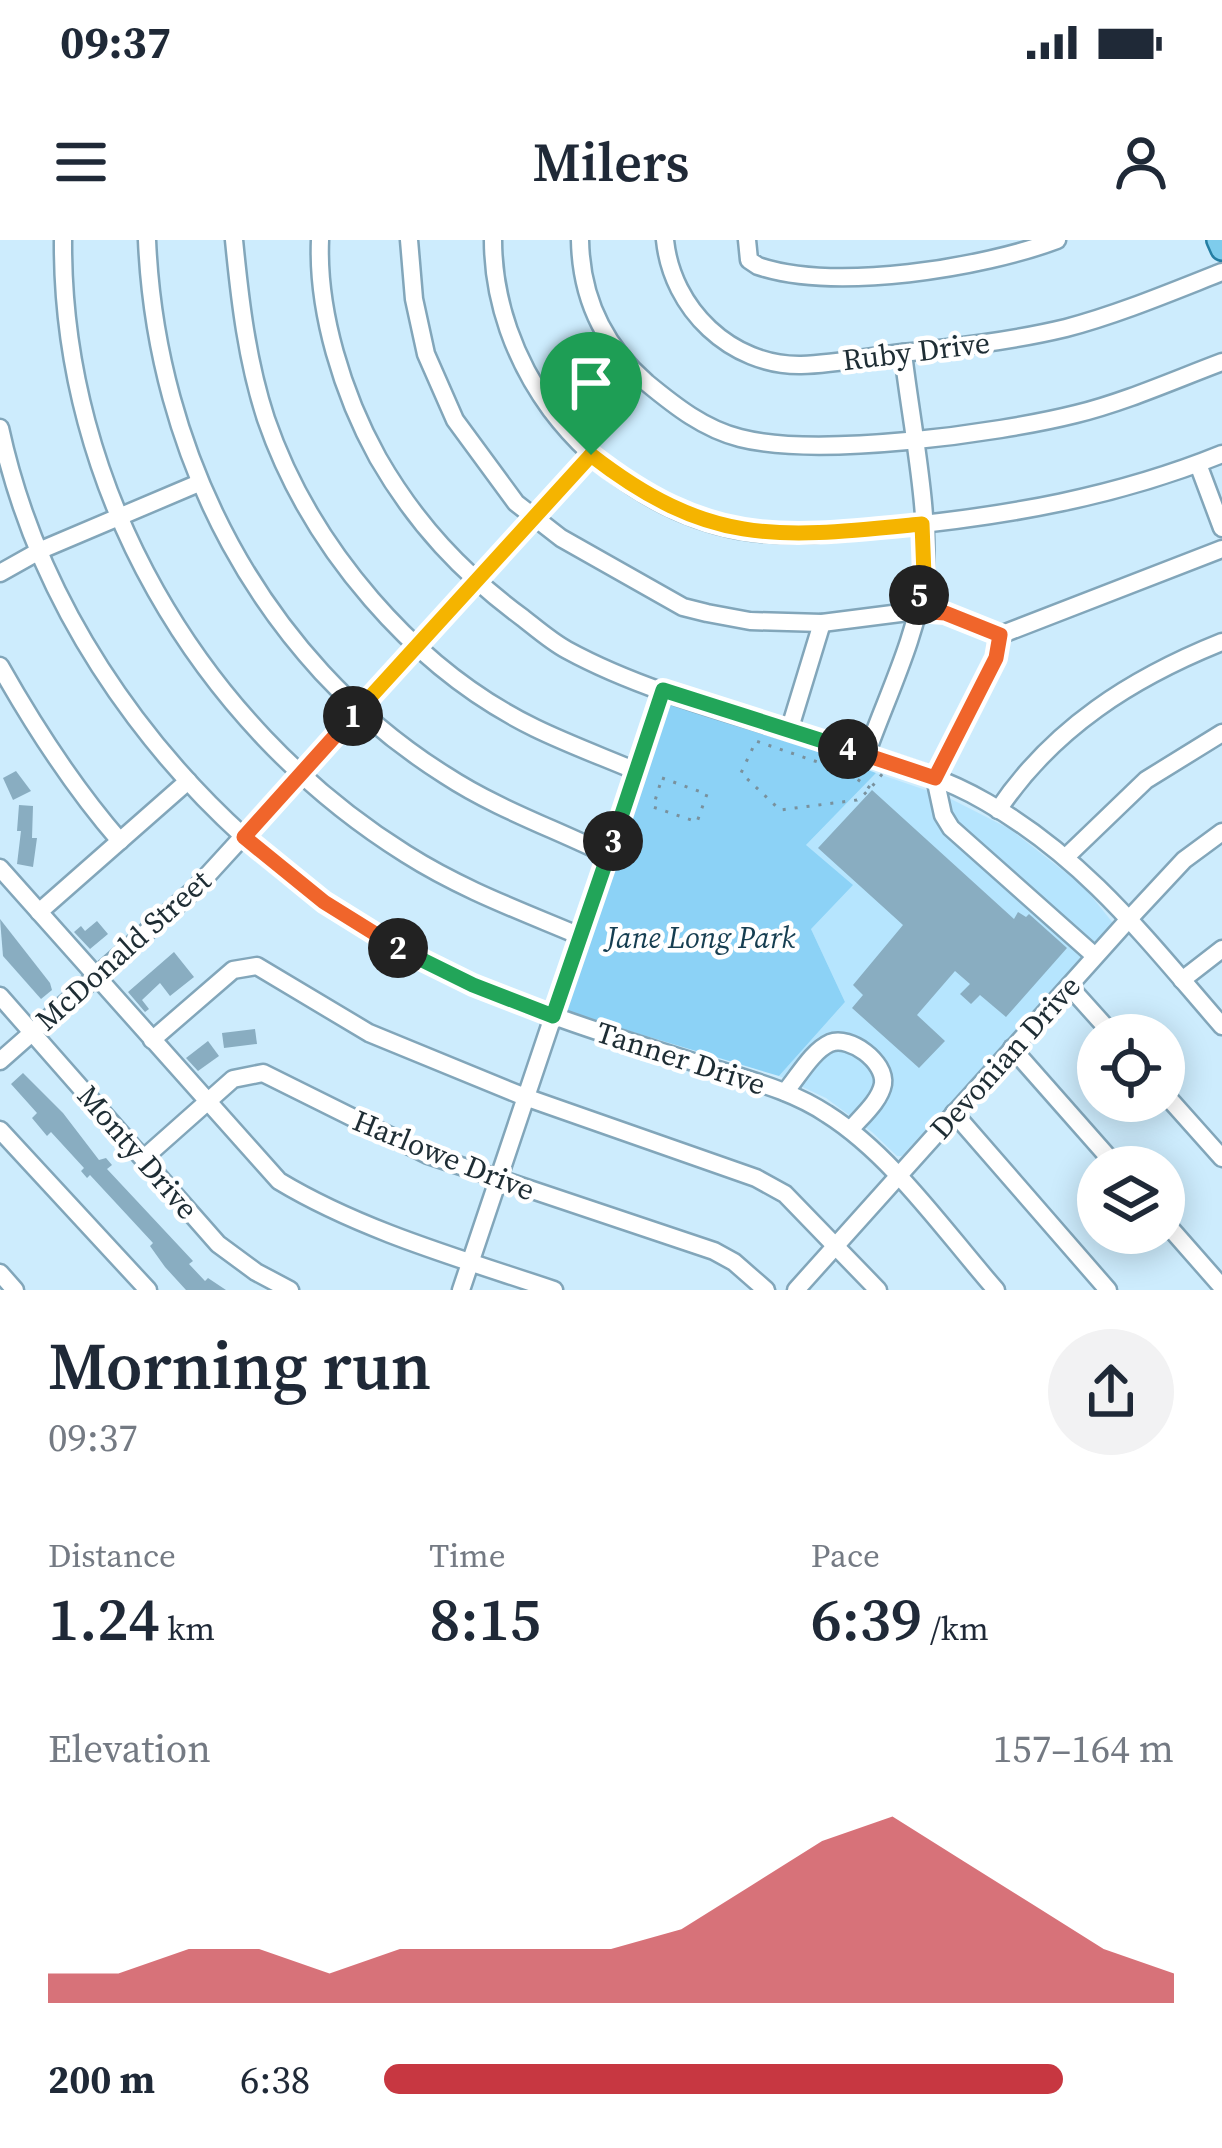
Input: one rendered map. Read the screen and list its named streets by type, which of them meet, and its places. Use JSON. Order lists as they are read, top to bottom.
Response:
{
  "streets": {
    "street": [
      "Ruby Drive",
      "McDonald Street",
      "Devonian Drive",
      "Tanner Drive",
      "Monty Drive",
      "Harlowe Drive"
    ]
  },
  "crossings": [
    ["McDonald Street", "Tanner Drive"],
    ["McDonald Street", "Monty Drive"],
    ["Devonian Drive", "Tanner Drive"],
    ["Monty Drive", "Harlowe Drive"]
  ],
  "parks": ["Jane Long Park"],
  "page": {
    "status": "09:37",
    "header": "Milers",
    "pins": [
      "5",
      "1",
      "4",
      "3",
      "2"
    ],
    "heading": ["Morning run", "09:37"],
    "stats": [
      ["Distance", "1.24 km"],
      ["Time", "8:15"],
      ["Pace", "6:39 /km"]
    ],
    "chart": ["Elevation", "157–164 m"],
    "list": [
      {
        "name": "200 m",
        "note": "6:38"
      }
    ]
  }
}
